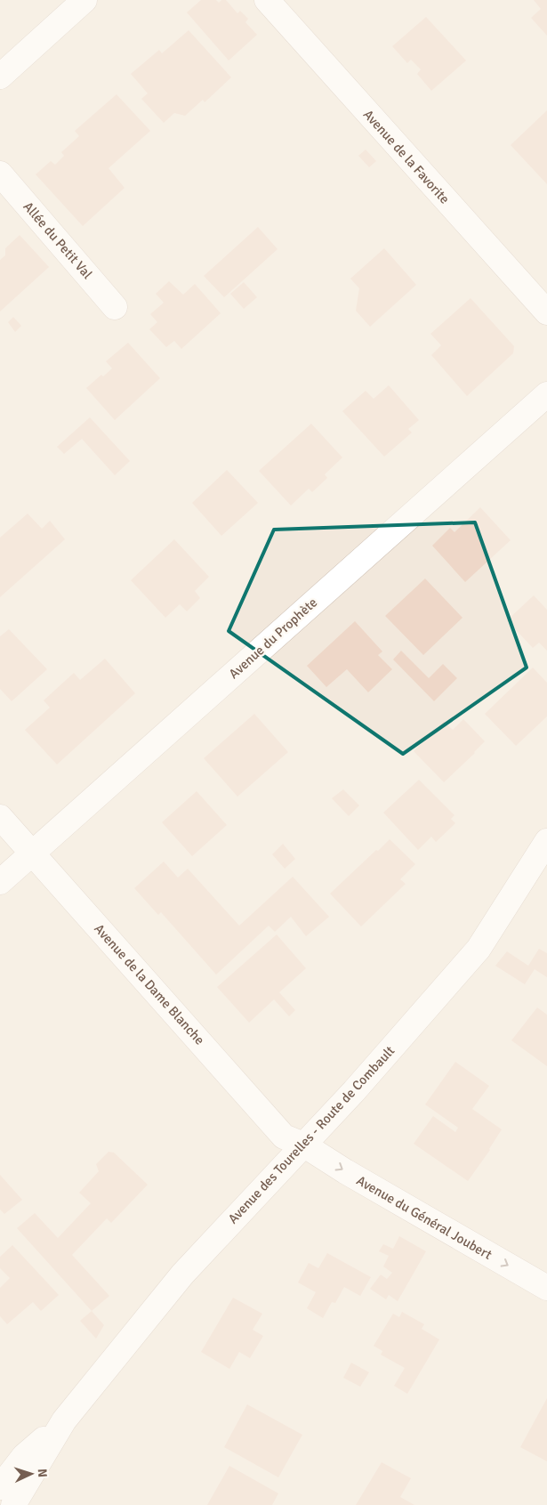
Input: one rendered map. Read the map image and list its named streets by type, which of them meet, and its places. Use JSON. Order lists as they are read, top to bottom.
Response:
{
  "streets": {
    "street": [
      "Avenue de la Favorite",
      "Allée du Petit Val",
      "Avenue du Prophète",
      "Avenue de la Dame Blanche",
      "Avenue des Tourelles - Route de Combault",
      "Avenue du Général Joubert"
    ]
  },
  "crossings": [
    ["Avenue du Prophète", "Avenue de la Dame Blanche"],
    ["Avenue de la Dame Blanche", "Avenue des Tourelles - Route de Combault"],
    ["Avenue de la Dame Blanche", "Avenue du Général Joubert"],
    ["Avenue des Tourelles - Route de Combault", "Avenue du Général Joubert"]
  ],
  "one_way": ["Avenue du Général Joubert"],
  "north": "right"
}
